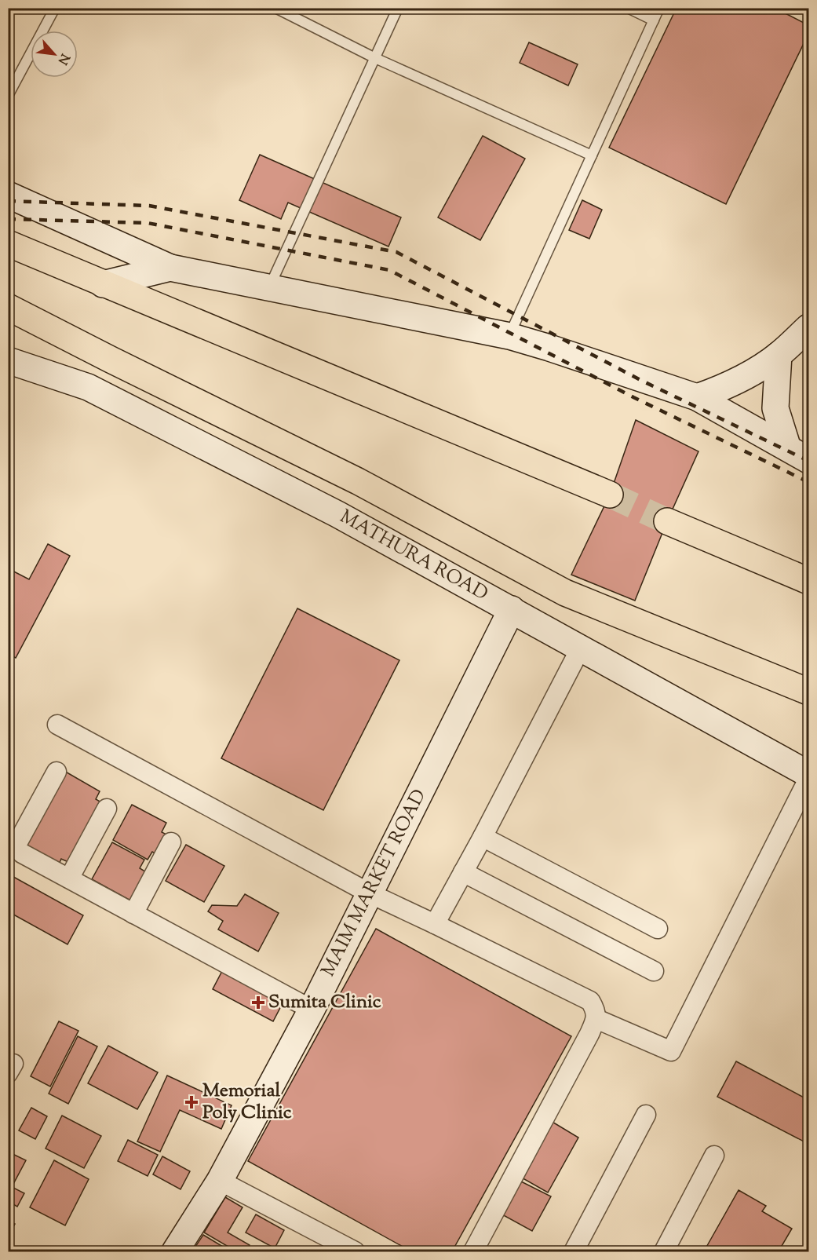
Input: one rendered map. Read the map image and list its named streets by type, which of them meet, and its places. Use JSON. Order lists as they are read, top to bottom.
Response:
{
  "streets": {
    "highway": ["MATHURA ROAD"],
    "main road": ["MAIM MARKET ROAD"]
  },
  "crossings": [
    ["MATHURA ROAD", "MAIM MARKET ROAD"]
  ],
  "places": {
    "health": ["Sumita Clinic", "Memorial Poly Clinic"]
  },
  "north": "bottom right"
}
